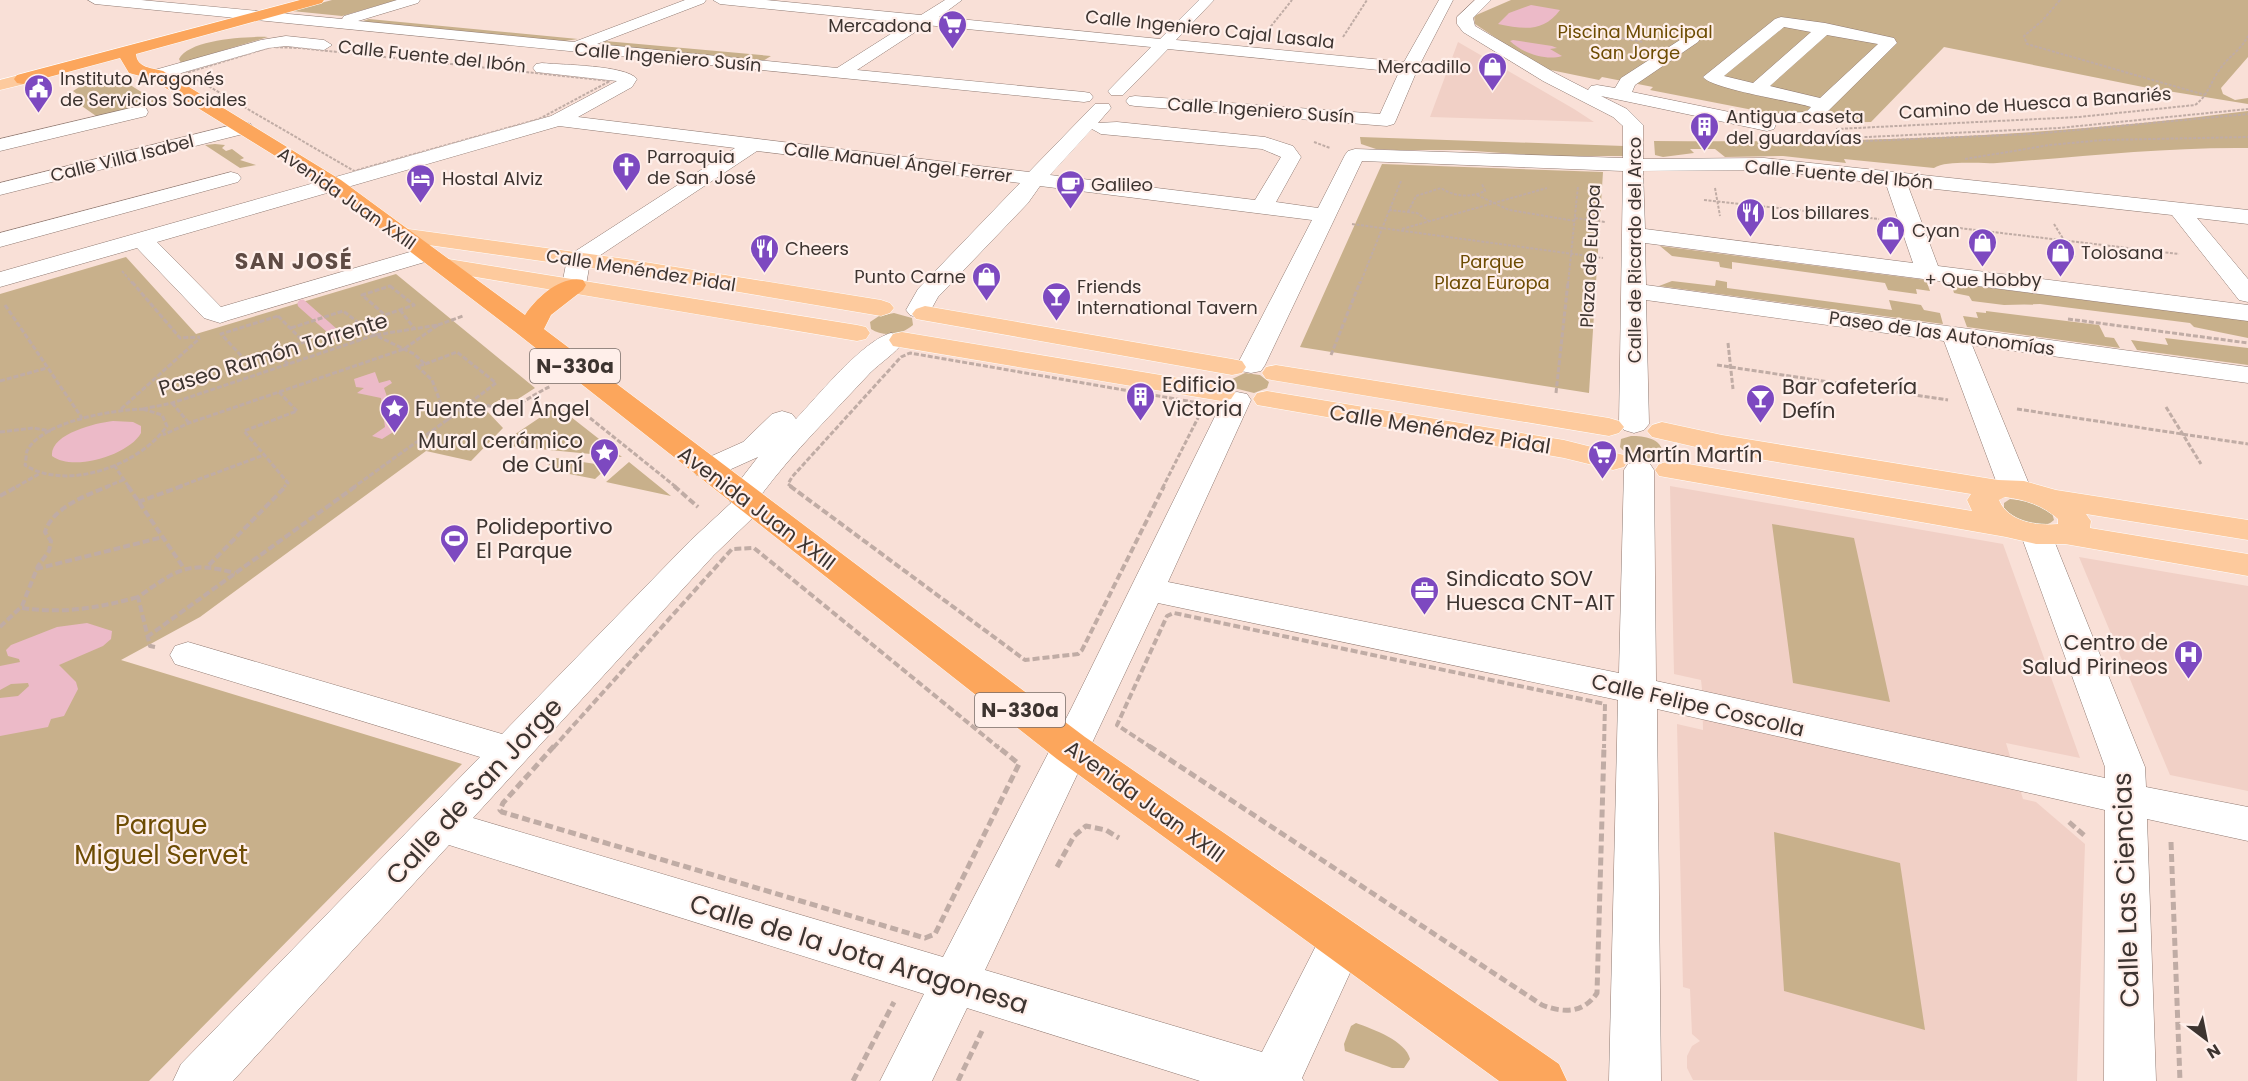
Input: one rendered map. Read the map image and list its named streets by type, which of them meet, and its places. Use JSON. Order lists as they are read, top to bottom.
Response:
{
  "streets": {
    "highway": ["Avenida Juan XXIII", "N-330a"],
    "main road": ["Calle Menéndez Pidal"],
    "street": [
      "Calle Ingeniero Cajal Lasala",
      "Calle Fuente del Ibón",
      "Calle Ingeniero Susín",
      "Calle Villa Isabel",
      "Calle Manuel Ángel Ferrer",
      "Calle de Ricardo del Arco",
      "Paseo de las Autonomías",
      "Calle Felipe Coscolla",
      "Calle de San Jorge",
      "Calle Las Ciencias",
      "Calle de la Jota Aragonesa"
    ],
    "path": ["Camino de Huesca a Banariés", "Plaza de Europa", "Paseo Ramón Torrente"]
  },
  "crossings": [
    ["Calle Ingeniero Cajal Lasala", "Calle Ingeniero Susín"],
    ["Calle Fuente del Ibón", "Calle Manuel Ángel Ferrer"],
    ["Calle Fuente del Ibón", "Avenida Juan XXIII"],
    ["Calle Fuente del Ibón", "Calle de Ricardo del Arco"],
    ["Calle Villa Isabel", "Avenida Juan XXIII"],
    ["Calle Manuel Ángel Ferrer", "Avenida Juan XXIII"],
    ["Avenida Juan XXIII", "Calle Menéndez Pidal"],
    ["Avenida Juan XXIII", "Calle de San Jorge"],
    ["Calle de Ricardo del Arco", "Calle Menéndez Pidal"],
    ["Calle de Ricardo del Arco", "Paseo de las Autonomías"],
    ["Calle Menéndez Pidal", "Calle de San Jorge"],
    ["Calle Menéndez Pidal", "Calle Las Ciencias"],
    ["Calle Felipe Coscolla", "Calle Las Ciencias"],
    ["Calle de San Jorge", "Calle de la Jota Aragonesa"]
  ],
  "districts": ["SAN JOSÉ"],
  "parks": ["Piscina Municipal San Jorge", "Parque Plaza Europa", "Parque Miguel Servet"],
  "places": {
    "supermarket": ["Mercadona", "Martín Martín"],
    "shop": [
      "Mercadillo",
      "Cyan",
      "+ Que Hobby",
      "Tolosana",
      "Punto Carne"
    ],
    "public building": ["Instituto Aragonés de Servicios Sociales"],
    "building": ["Antigua caseta del guardavías", "Edificio Victoria"],
    "church": ["Parroquia de San José"],
    "hotel": ["Hostal Alviz"],
    "cafe": ["Galileo"],
    "restaurant": ["Los billares", "Cheers"],
    "bar": ["Friends International Tavern", "Bar cafetería Defín"],
    "place": ["Fuente del Ángel", "Mural cerámico de Cuní"],
    "sports": ["Polideportivo El Parque"],
    "office": ["Sindicato SOV Huesca CNT-AIT"],
    "hospital": ["Centro de Salud Pirineos"]
  },
  "north": "bottom right"
}
